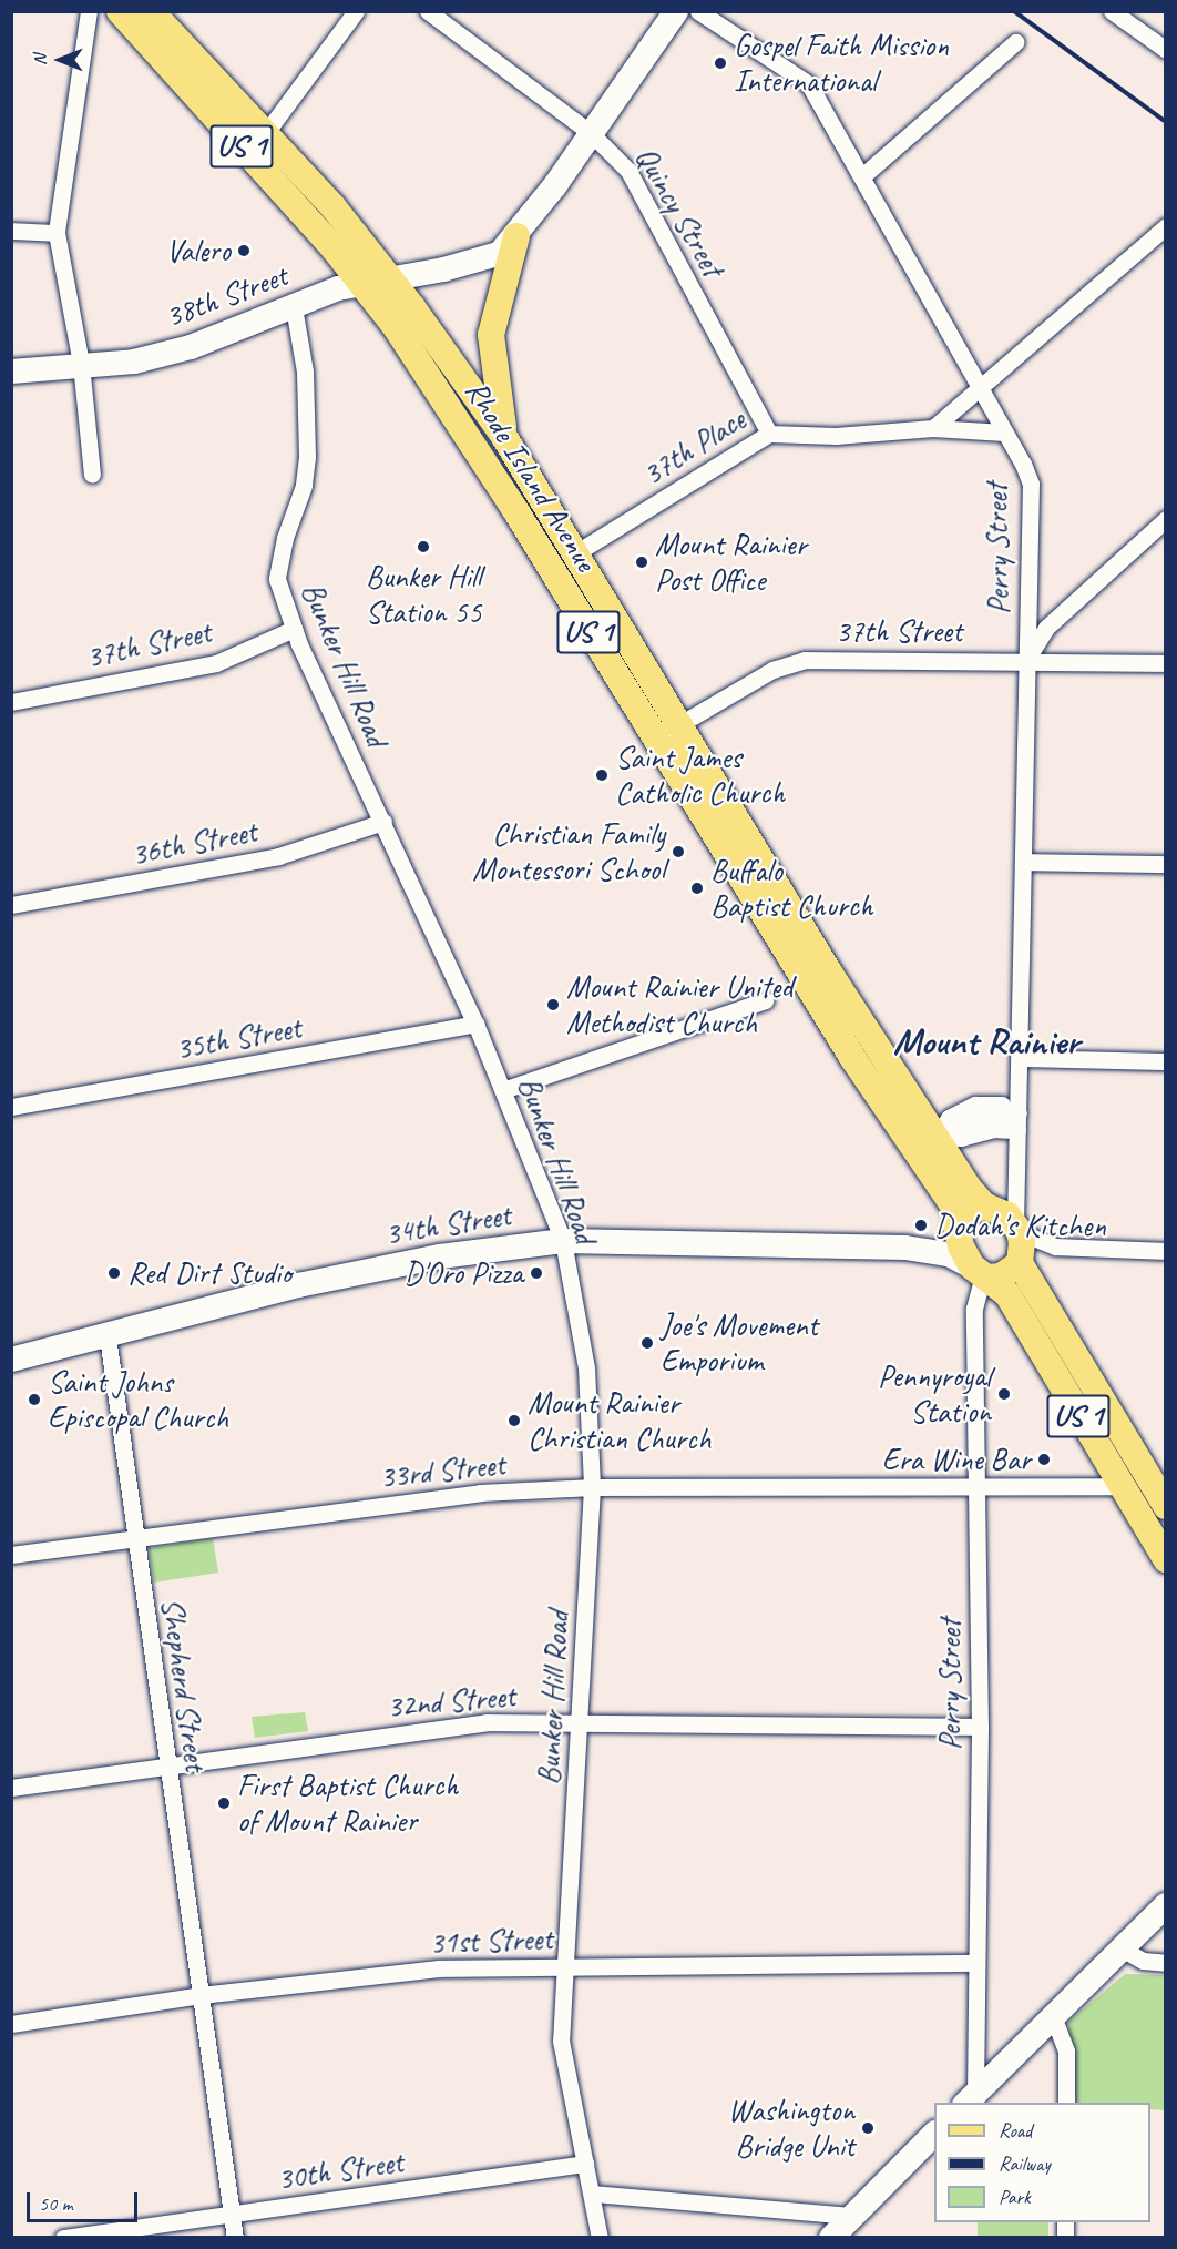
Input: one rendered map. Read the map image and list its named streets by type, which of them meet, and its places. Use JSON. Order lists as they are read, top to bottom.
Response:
{
  "streets": {
    "main road": [
      "US 1",
      "38th Street",
      "Rhode Island Avenue",
      "34th Street"
    ],
    "street": [
      "Quincy Street",
      "37th Place",
      "Perry Street",
      "37th Street",
      "Bunker Hill Road",
      "36th Street",
      "35th Street",
      "33rd Street",
      "Shepherd Street",
      "32nd Street",
      "31st Street",
      "30th Street"
    ]
  },
  "crossings": [
    ["US 1", "Rhode Island Avenue"],
    ["US 1", "Perry Street"],
    ["US 1", "34th Street"],
    ["US 1", "33rd Street"],
    ["Quincy Street", "38th Street"],
    ["Quincy Street", "37th Place"],
    ["38th Street", "Rhode Island Avenue"],
    ["38th Street", "Bunker Hill Road"],
    ["37th Place", "Rhode Island Avenue"],
    ["37th Place", "Perry Street"],
    ["Rhode Island Avenue", "Perry Street"],
    ["Rhode Island Avenue", "37th Street"],
    ["Rhode Island Avenue", "34th Street"],
    ["Perry Street", "37th Street"],
    ["Perry Street", "34th Street"],
    ["Perry Street", "33rd Street"],
    ["Perry Street", "32nd Street"],
    ["Perry Street", "31st Street"],
    ["37th Street", "Bunker Hill Road"],
    ["Bunker Hill Road", "36th Street"],
    ["Bunker Hill Road", "35th Street"],
    ["Bunker Hill Road", "34th Street"],
    ["Bunker Hill Road", "33rd Street"],
    ["Bunker Hill Road", "32nd Street"],
    ["Bunker Hill Road", "31st Street"],
    ["Bunker Hill Road", "30th Street"],
    ["34th Street", "Shepherd Street"],
    ["33rd Street", "Shepherd Street"],
    ["Shepherd Street", "32nd Street"],
    ["Shepherd Street", "31st Street"],
    ["Shepherd Street", "30th Street"]
  ],
  "districts": ["Mount Rainier"],
  "places": [
    "Gospel Faith Mission International",
    "Valero",
    "Bunker Hill Station 55",
    "Mount Rainier Post Office",
    "Saint James Catholic Church",
    "Christian Family Montessori School",
    "Buffalo Baptist Church",
    "Mount Rainier United Methodist Church",
    "Dodah's Kitchen",
    "Red Dirt Studio",
    "D'Oro Pizza",
    "Joe's Movement Emporium",
    "Pennyroyal Station",
    "Saint Johns Episcopal Church",
    "Mount Rainier Christian Church",
    "Era Wine Bar",
    "First Baptist Church of Mount Rainier",
    "Washington Bridge Unit"
  ],
  "legend": ["Road", "Railway", "Park"],
  "scale_bar": "50 m",
  "north": "left"
}
